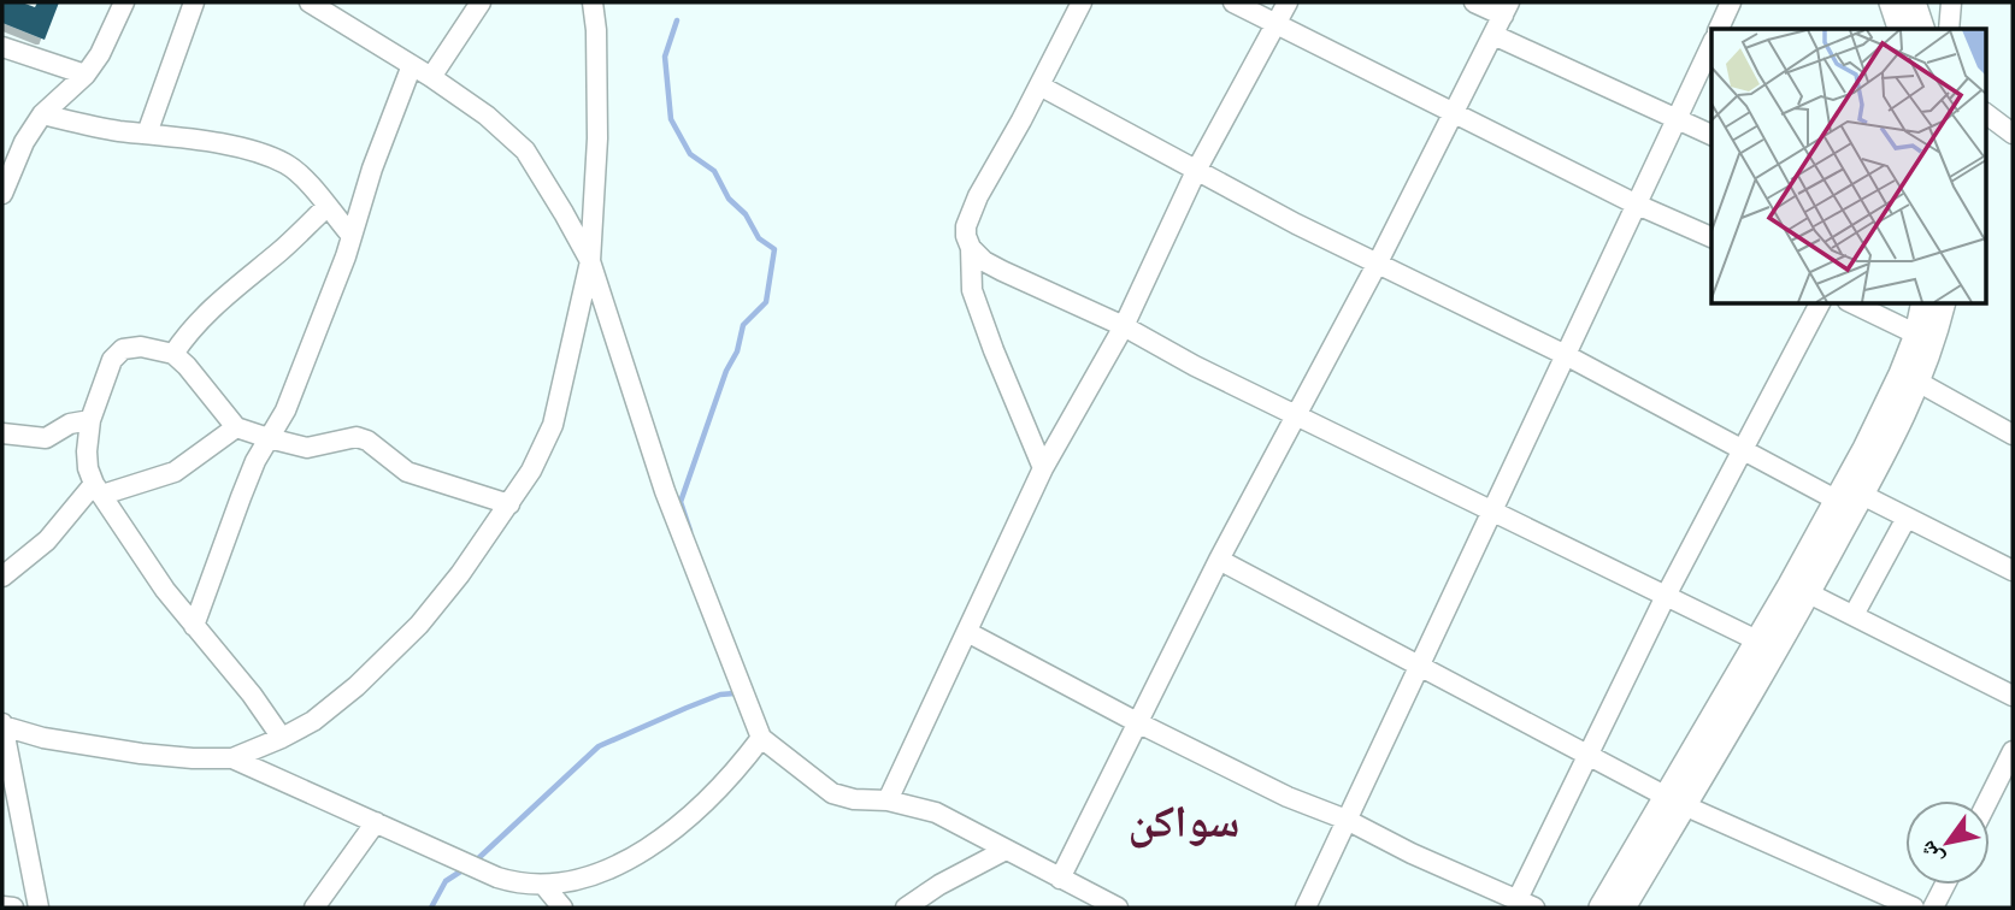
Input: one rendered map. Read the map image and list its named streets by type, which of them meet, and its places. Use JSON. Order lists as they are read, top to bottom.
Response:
{
  "districts": ["سواكن"],
  "north": "bottom left"
}
